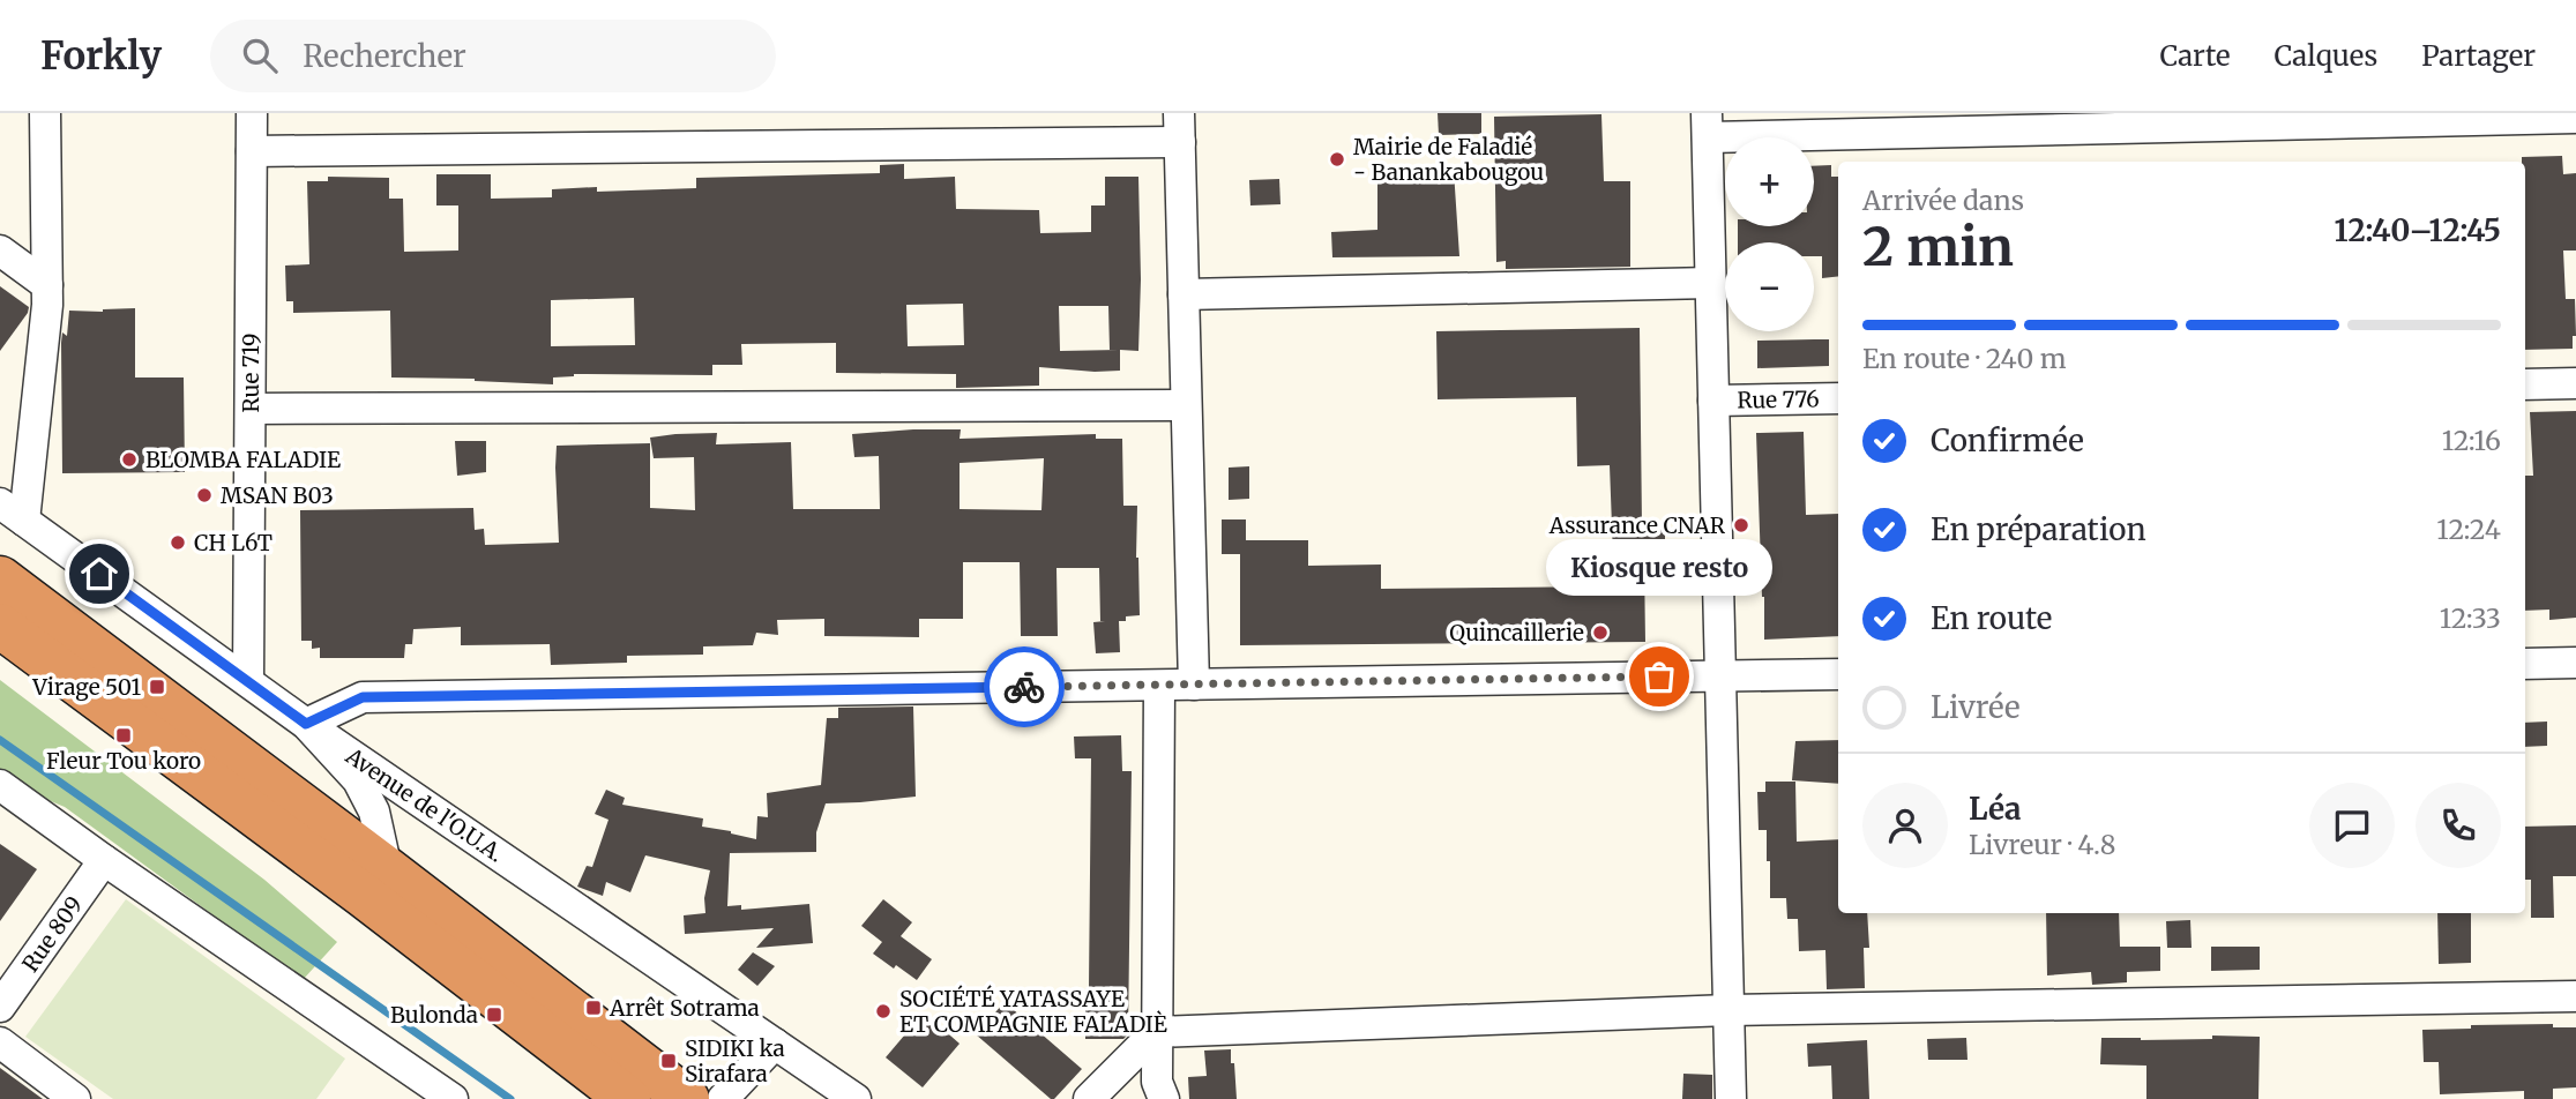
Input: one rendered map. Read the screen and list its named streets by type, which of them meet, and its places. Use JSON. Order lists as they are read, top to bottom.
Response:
{
  "streets": {
    "street": [
      "Rue 719",
      "Rue 776",
      "Avenue de l'O.U.A.",
      "Rue 809"
    ]
  },
  "crossings": [
    ["Rue 719", "Avenue de l'O.U.A."]
  ],
  "places": {
    "other": [
      "Mairie de Faladié - Banankabougou",
      "BLOMBA FALADIE",
      "MSAN B03",
      "Assurance CNAR",
      "CH L6T",
      "Quincaillerie",
      "Kiosque resto",
      "SOCIÉTÉ YATASSAYE ET COMPAGNIE FALADIÈ"
    ],
    "transit": [
      "Virage 501",
      "Fleur Tou koro",
      "Arrêt Sotrama",
      "Bulonda",
      "SIDIKI ka Sirafara"
    ]
  },
  "page": {
    "header": "Forkly",
    "search": "Rechercher",
    "nav": ["Carte", "Calques", "Partager"],
    "map_buttons": ["+", "−"],
    "heading": ["2 min", "Arrivée dans", "12:40–12:45"],
    "panel": ["Léa", "Livreur · 4.8"],
    "bar": "En route · 240 m",
    "list": [
      ["Confirmée", "12:16"],
      ["En préparation", "12:24"],
      ["En route", "12:33"],
      "Livrée"
    ],
    "bubble": "Kiosque resto"
  }
}
